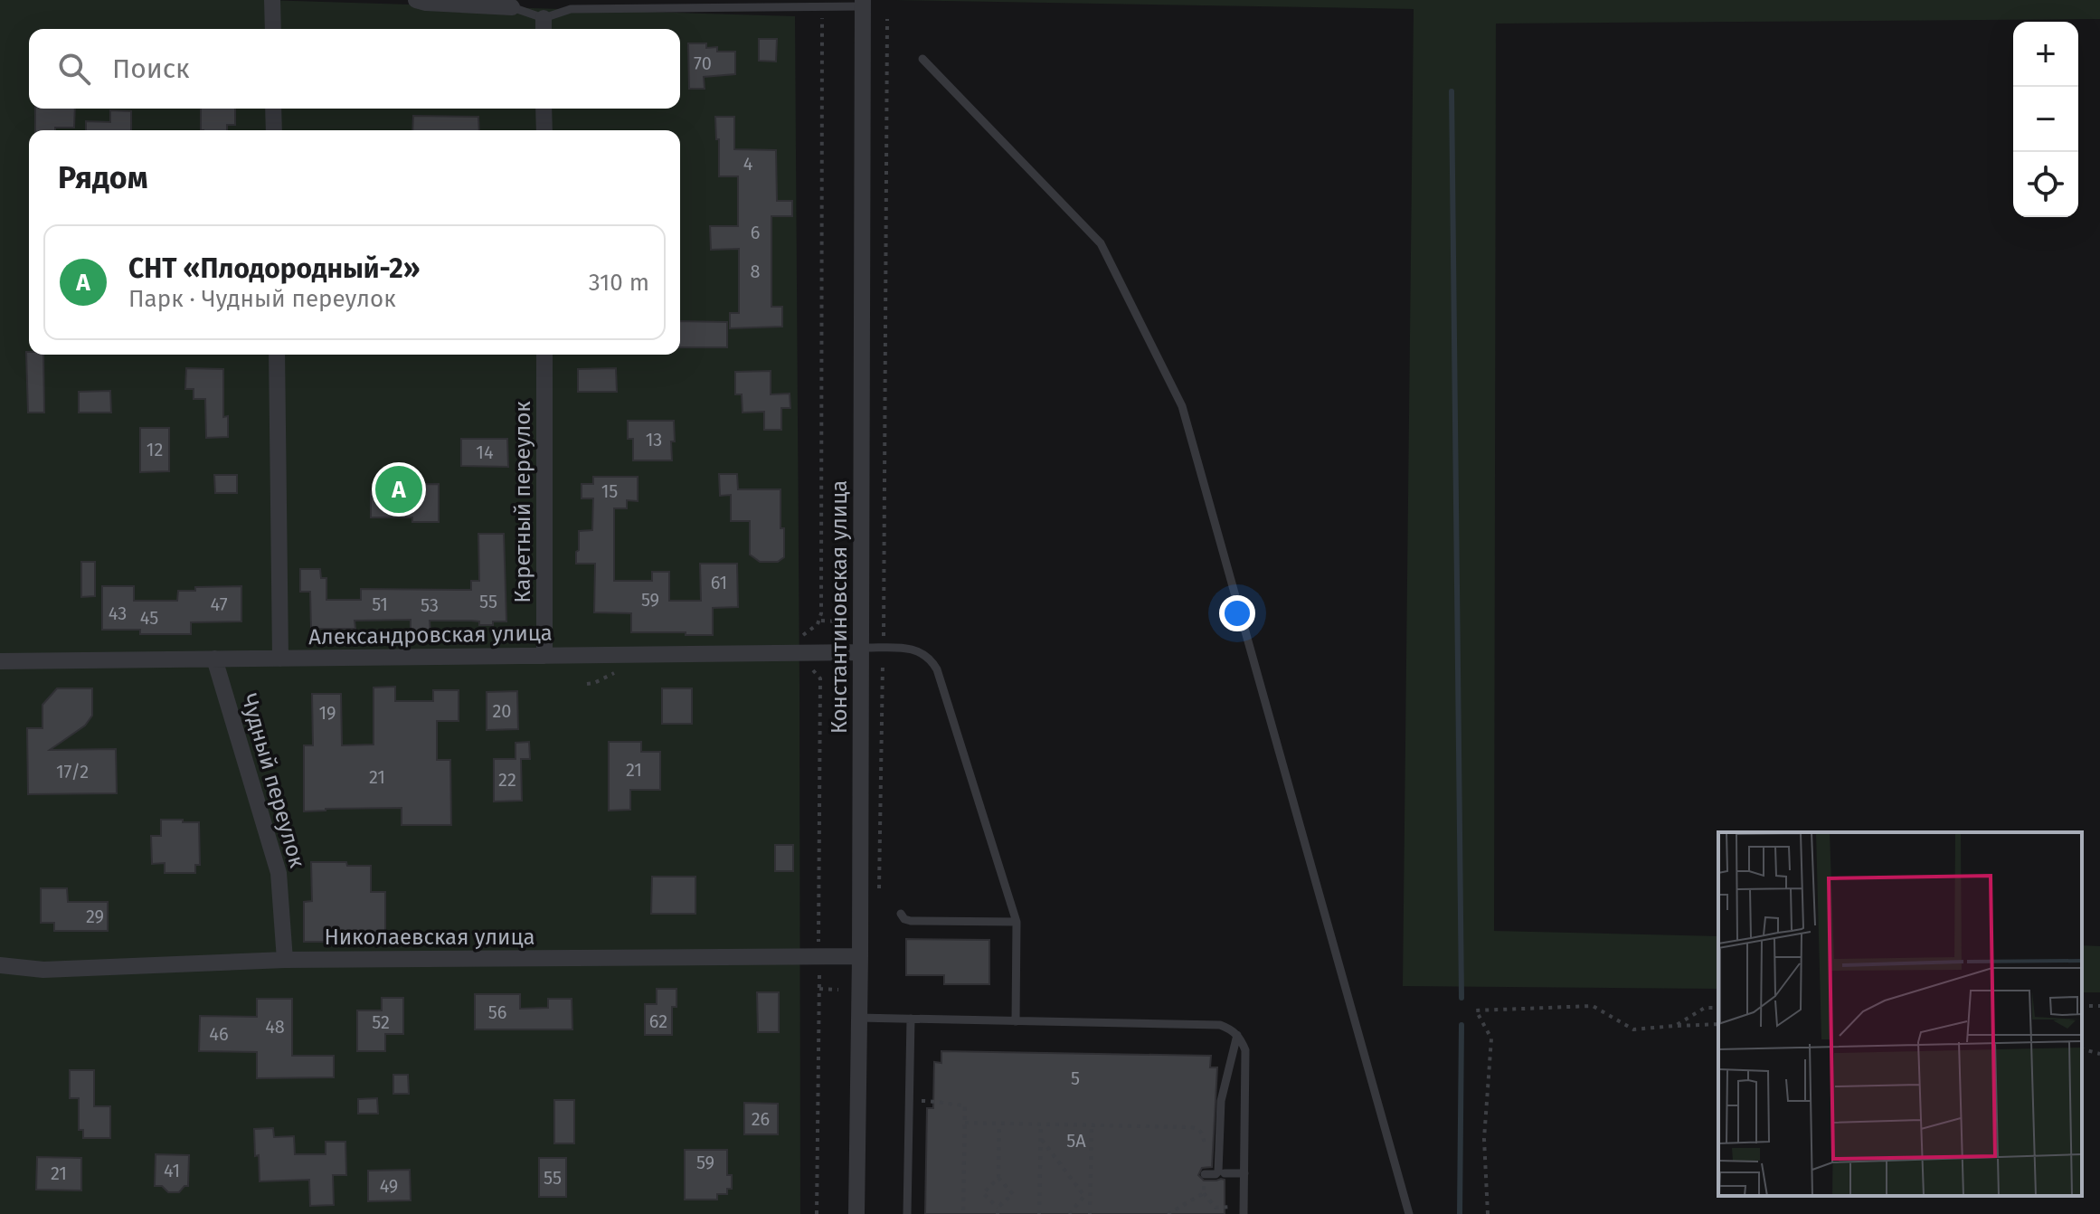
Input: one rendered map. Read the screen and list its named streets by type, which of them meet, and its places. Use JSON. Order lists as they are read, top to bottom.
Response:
{
  "streets": {
    "street": [
      "Каретный переулок",
      "Константиновская улица",
      "Александровская улица",
      "Чудный переулок",
      "Николаевская улица"
    ]
  },
  "crossings": [
    ["Каретный переулок", "Александровская улица"],
    ["Константиновская улица", "Александровская улица"],
    ["Константиновская улица", "Николаевская улица"],
    ["Александровская улица", "Чудный переулок"],
    ["Чудный переулок", "Николаевская улица"]
  ],
  "house_numbers": [
    "70",
    "4",
    "6",
    "8",
    "13",
    "12",
    "14",
    "15",
    "61",
    "59",
    "55",
    "47",
    "51",
    "53",
    "43",
    "45",
    "20",
    "19",
    "21",
    "17/2",
    "21",
    "22",
    "29",
    "56",
    "62",
    "52",
    "48",
    "46",
    "5",
    "26",
    "5А",
    "59",
    "41",
    "21",
    "55",
    "49"
  ],
  "page": {
    "map_buttons": ["+", "−"],
    "search": "Поиск",
    "heading": "Рядом",
    "list": [
      {
        "mark": "A",
        "name": "СНТ «Плодородный-2»",
        "note": "Парк · Чудный переулок",
        "value": "310 m"
      }
    ],
    "pins": "A"
  }
}
